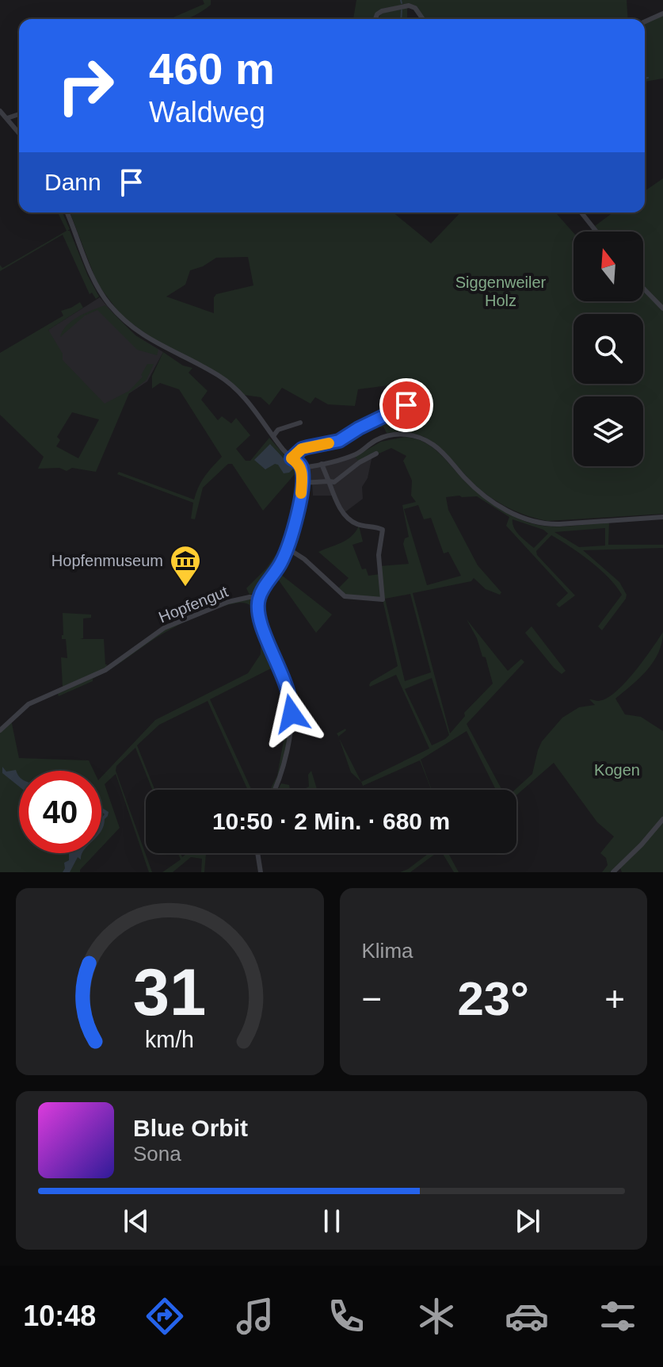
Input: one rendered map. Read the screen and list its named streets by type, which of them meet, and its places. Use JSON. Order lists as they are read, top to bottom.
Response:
{
  "streets": {
    "street": ["Hopfengut"]
  },
  "parks": ["Siggenweiler Holz", "Kogen"],
  "places": {
    "museum": ["Hopfenmuseum"]
  },
  "north": "top",
  "page": {
    "turn": ["460 m", "Waldweg"],
    "then": "Dann",
    "limit": "40",
    "trip": "10:50 · 2 Min. · 680 m",
    "tile": "Klima",
    "heat": ["−", "23°", "+"],
    "song": ["Blue Orbit", "Sona"],
    "tabs": "10:48",
    "gauge": ["31", "km/h"]
  }
}
